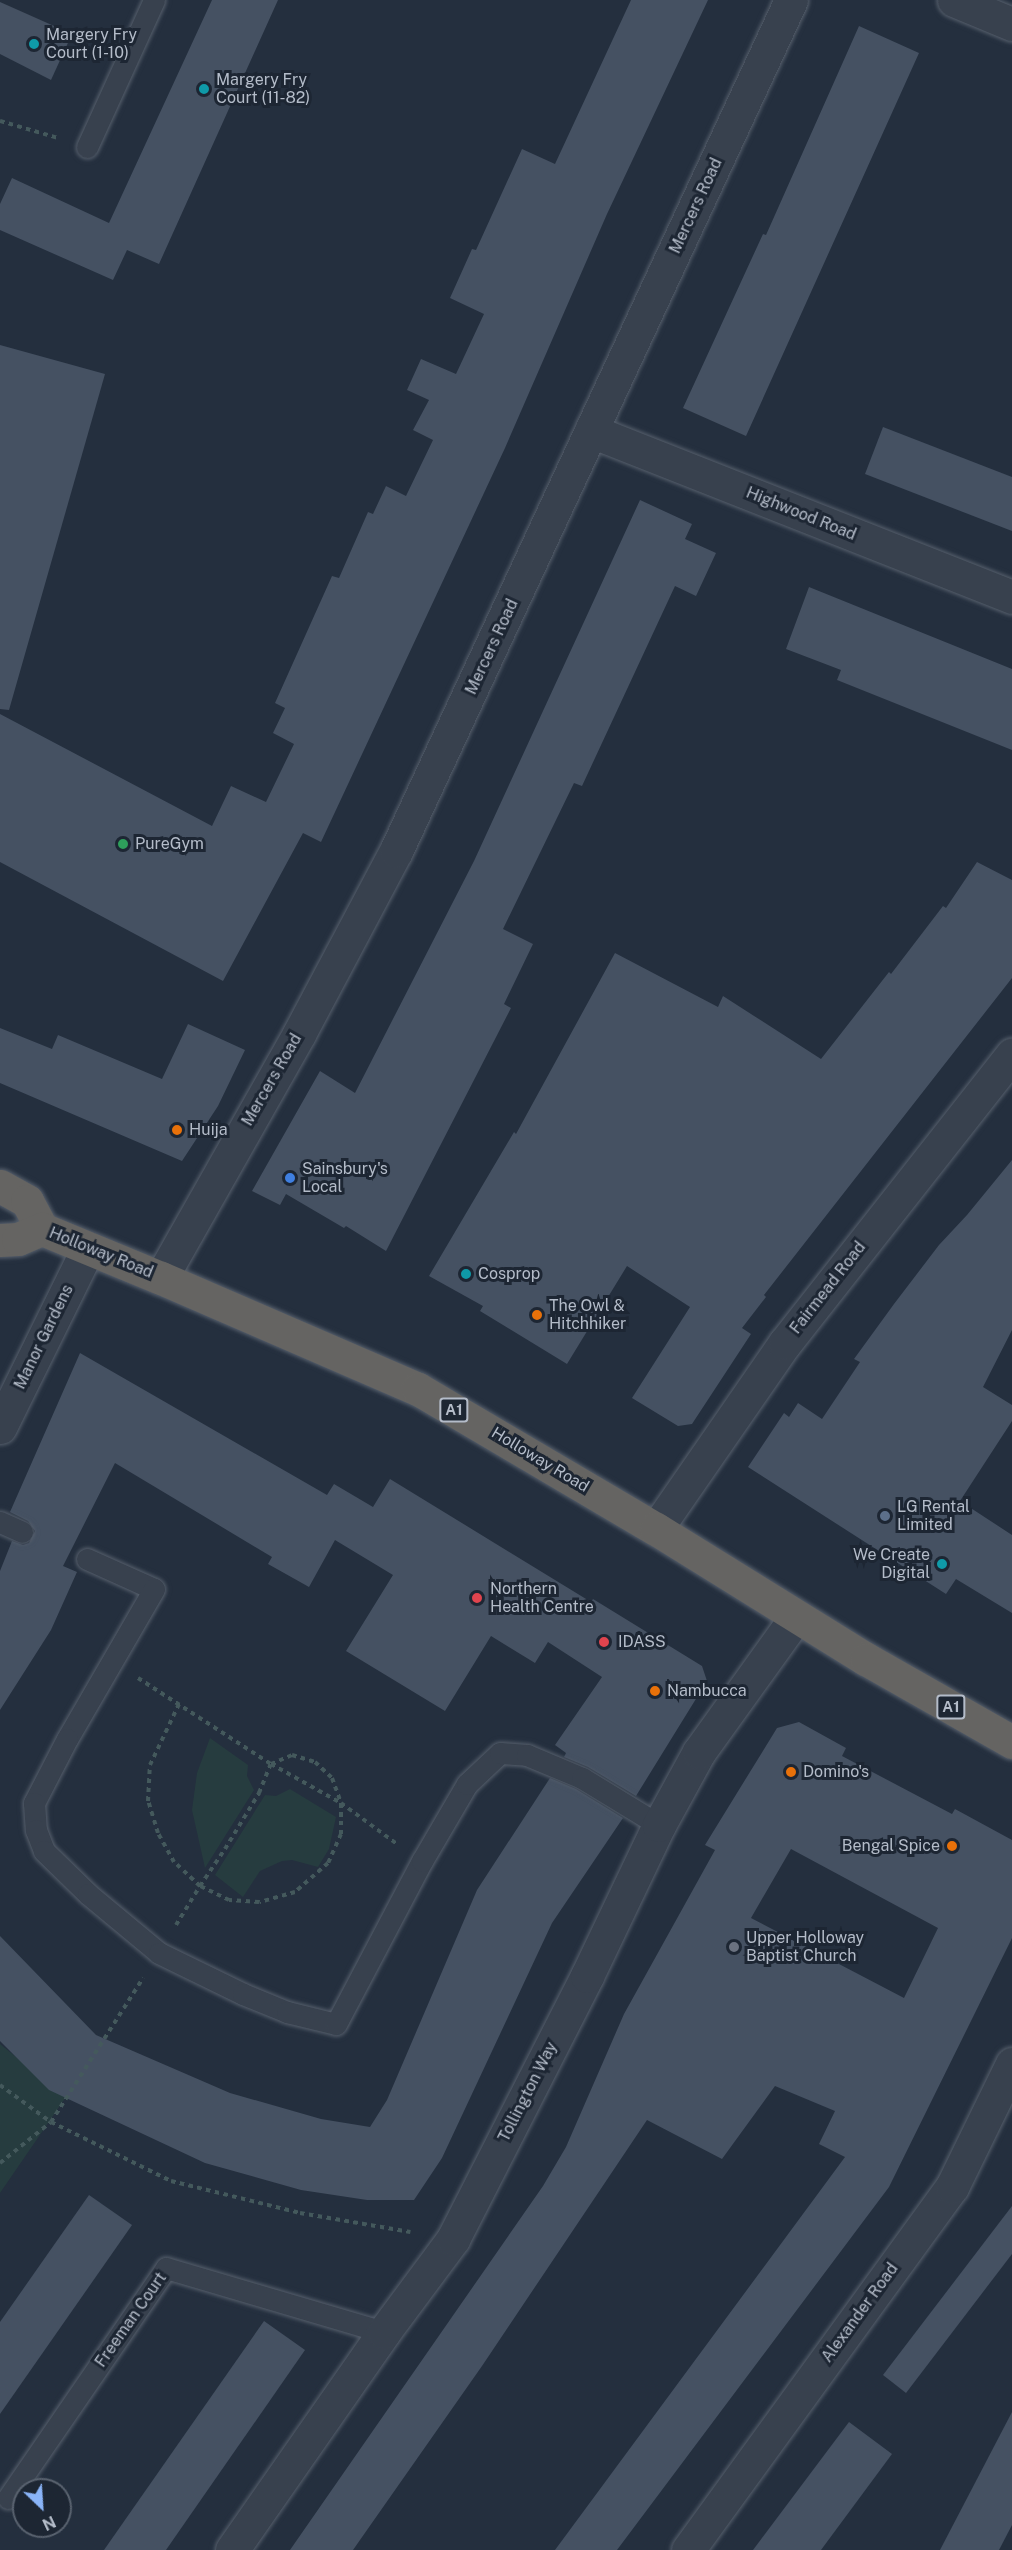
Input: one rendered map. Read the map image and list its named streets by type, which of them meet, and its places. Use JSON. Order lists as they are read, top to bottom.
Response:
{
  "streets": {
    "highway": ["Holloway Road", "A1"],
    "street": [
      "Mercers Road",
      "Highwood Road",
      "Fairmead Road",
      "Manor Gardens",
      "Tollington Way",
      "Alexander Road"
    ],
    "lane": ["Freeman Court"]
  },
  "crossings": [
    ["Mercers Road", "Highwood Road"],
    ["Mercers Road", "Holloway Road"],
    ["Holloway Road", "Fairmead Road"],
    ["Holloway Road", "Manor Gardens"],
    ["Holloway Road", "Tollington Way"],
    ["Tollington Way", "Freeman Court"]
  ],
  "places": [
    "Margery Fry Court (1-10)",
    "Margery Fry Court (11-82)",
    "PureGym",
    "Huija",
    "Sainsbury's Local",
    "Cosprop",
    "The Owl & Hitchhiker",
    "LG Rental Limited",
    "We Create Digital",
    "Northern Health Centre",
    "IDASS",
    "Nambucca",
    "Domino's",
    "Bengal Spice",
    "Upper Holloway Baptist Church"
  ],
  "north": "bottom right"
}
